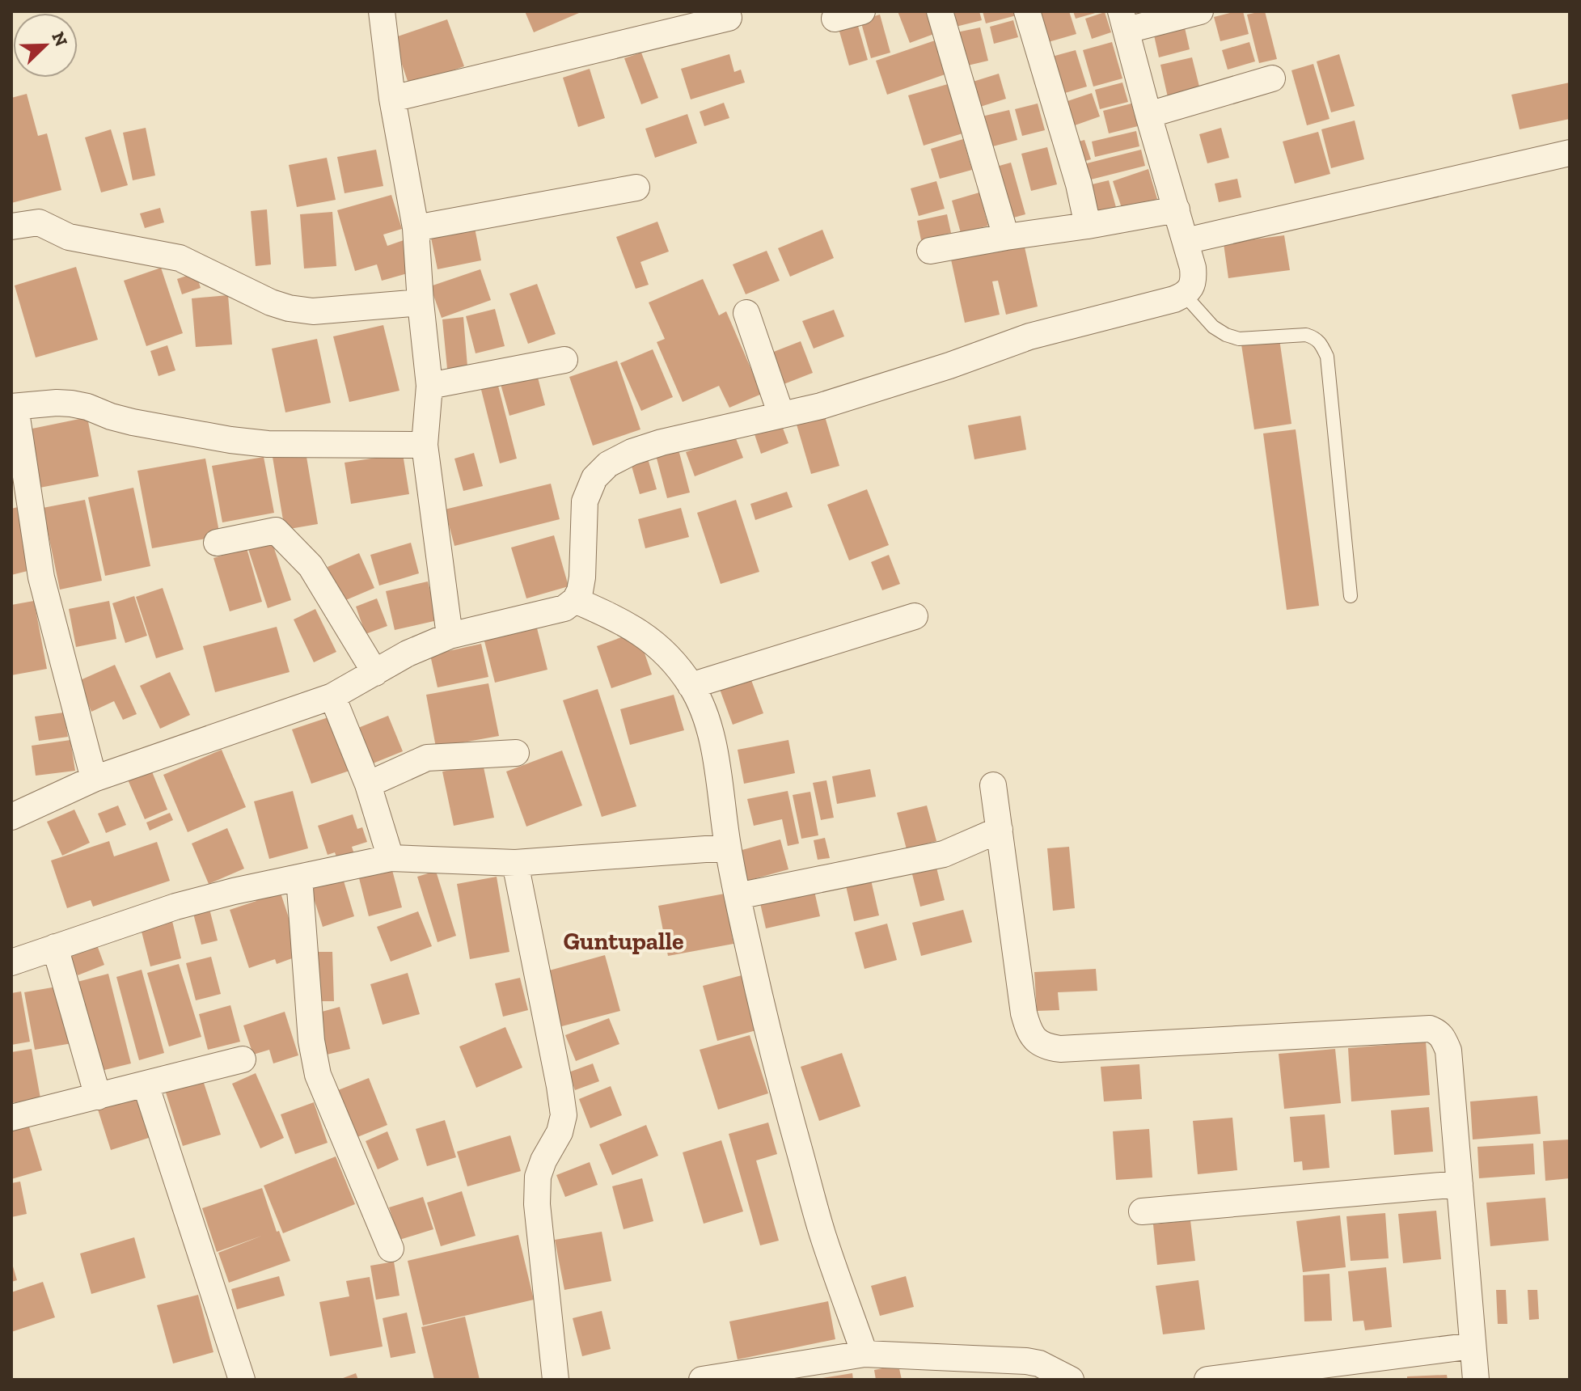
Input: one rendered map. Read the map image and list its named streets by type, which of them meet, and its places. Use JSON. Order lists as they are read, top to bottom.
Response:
{
  "districts": ["Guntupalle"],
  "north": "top right"
}
